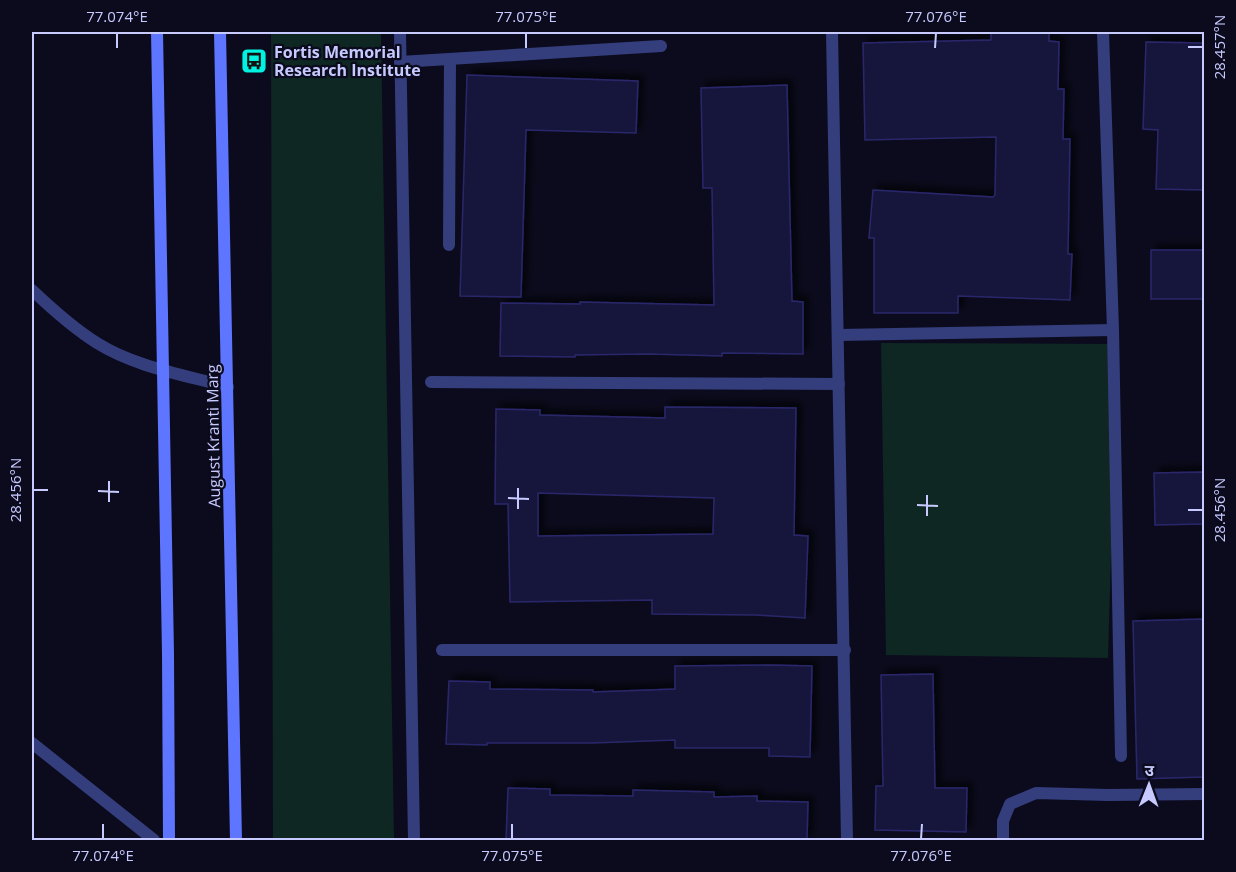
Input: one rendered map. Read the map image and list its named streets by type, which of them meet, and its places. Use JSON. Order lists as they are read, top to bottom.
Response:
{
  "streets": {
    "main road": ["August Kranti Marg"]
  },
  "places": {
    "bus stop": ["Fortis Memorial Research Institute"]
  },
  "north": "top",
  "coordinates": [
    "77.074°E",
    "77.075°E",
    "77.076°E",
    "28.457°N",
    "28.456°N"
  ]
}
